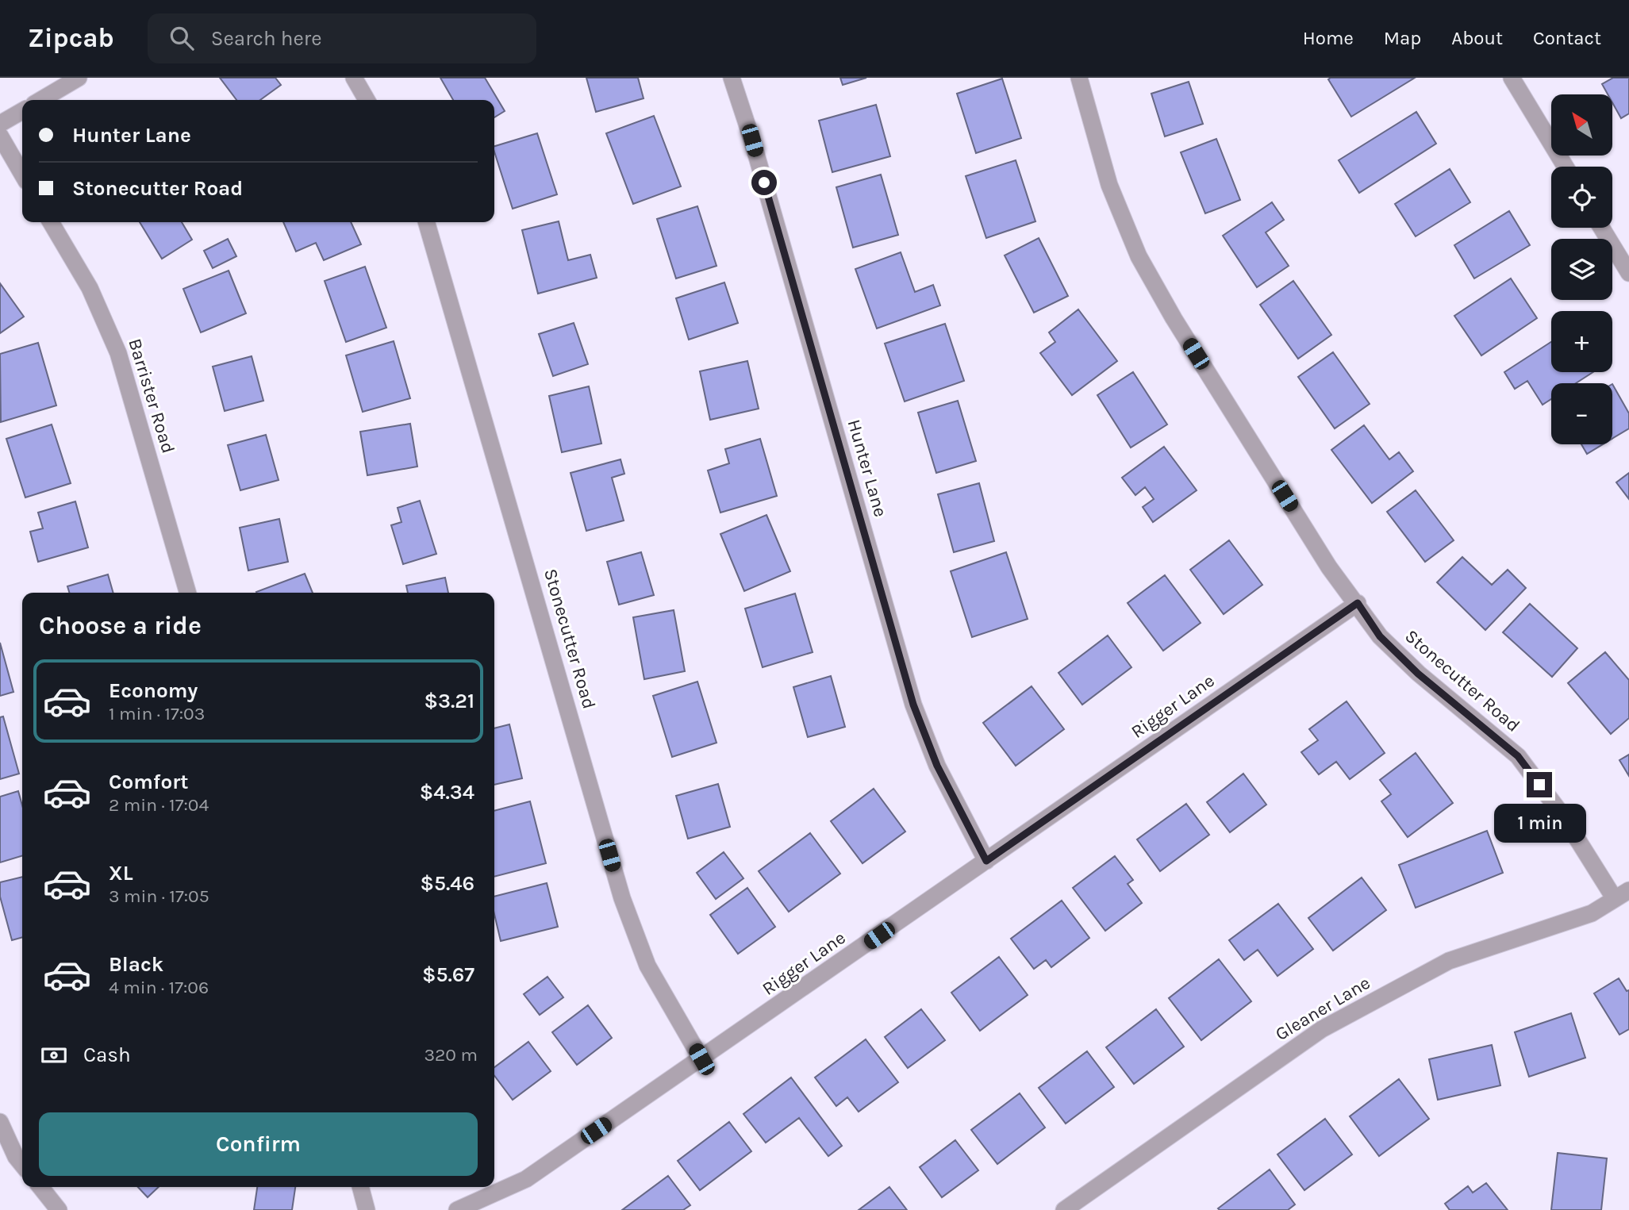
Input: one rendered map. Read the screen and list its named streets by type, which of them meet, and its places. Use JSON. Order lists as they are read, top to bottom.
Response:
{
  "streets": {
    "street": [
      "Barrister Road",
      "Hunter Lane",
      "Stonecutter Road",
      "Rigger Lane",
      "Gleaner Lane"
    ]
  },
  "crossings": [
    ["Hunter Lane", "Rigger Lane"],
    ["Stonecutter Road", "Rigger Lane"],
    ["Stonecutter Road", "Gleaner Lane"]
  ],
  "north": "top left",
  "page": {
    "header": "Zipcab",
    "search": "Search here",
    "nav": [
      "Home",
      "Map",
      "About",
      "Contact"
    ],
    "map_buttons": ["+", "−"],
    "banner": ["Hunter Lane", "Stonecutter Road"],
    "heading": "Choose a ride",
    "list": [
      {
        "name": "Economy",
        "note": "1 min · 17:03",
        "value": "$3.21"
      },
      {
        "name": "Comfort",
        "note": "2 min · 17:04",
        "value": "$4.34"
      },
      {
        "name": "XL",
        "note": "3 min · 17:05",
        "value": "$5.46"
      },
      {
        "name": "Black",
        "note": "4 min · 17:06",
        "value": "$5.67"
      }
    ],
    "bubble": "1 min",
    "pay": ["Cash", "320 m"],
    "buttons": "Confirm"
  }
}
